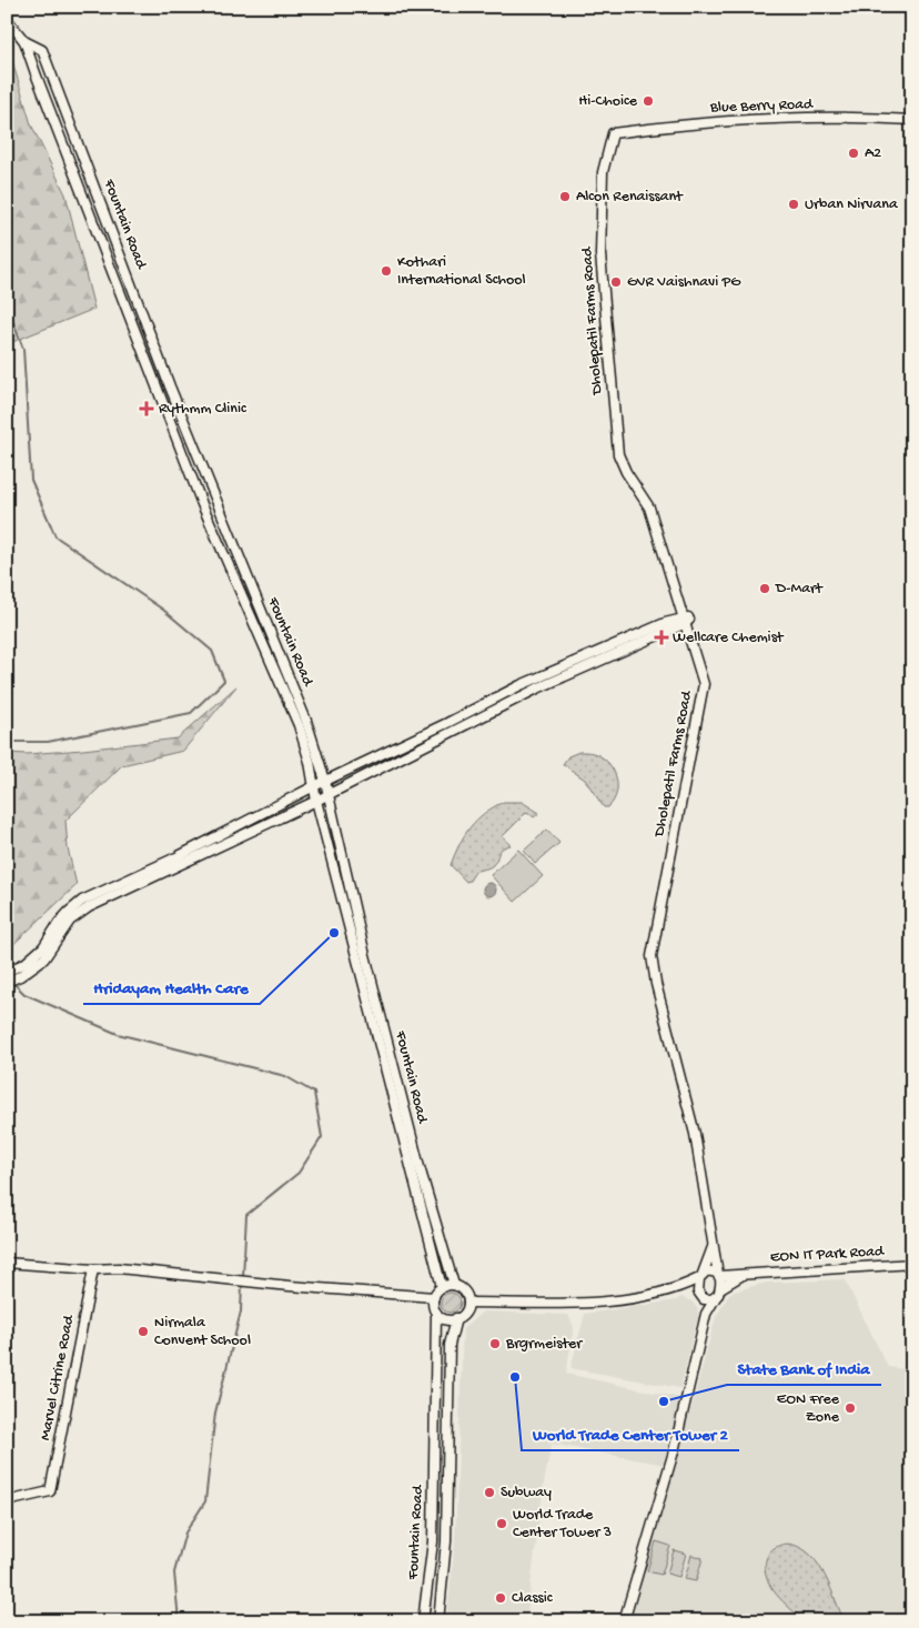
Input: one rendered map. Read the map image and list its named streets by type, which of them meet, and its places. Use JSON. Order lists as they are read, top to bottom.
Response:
{
  "streets": {
    "street": [
      "Blue Berry Road",
      "Fountain Road",
      "Dholepatil Farms Road",
      "EON IT Park Road",
      "Marvel Citrine Road"
    ]
  },
  "crossings": [
    ["Blue Berry Road", "Dholepatil Farms Road"],
    ["Dholepatil Farms Road", "EON IT Park Road"]
  ],
  "places": {
    "other": [
      "Hi-Choice",
      "A2",
      "Alcon Renaissant",
      "Urban Nirvana",
      "Kothari International School",
      "GVR Vaishnavi PG",
      "D-Mart",
      "Hridayam Health Care",
      "Nirmala Convent School",
      "Brgrmeister",
      "World Trade Center Tower 2",
      "State Bank of India",
      "EON Free Zone",
      "Subway",
      "World Trade Center Tower 3",
      "Classic"
    ],
    "health": ["Rythmm Clinic", "Wellcare Chemist"]
  }
}
